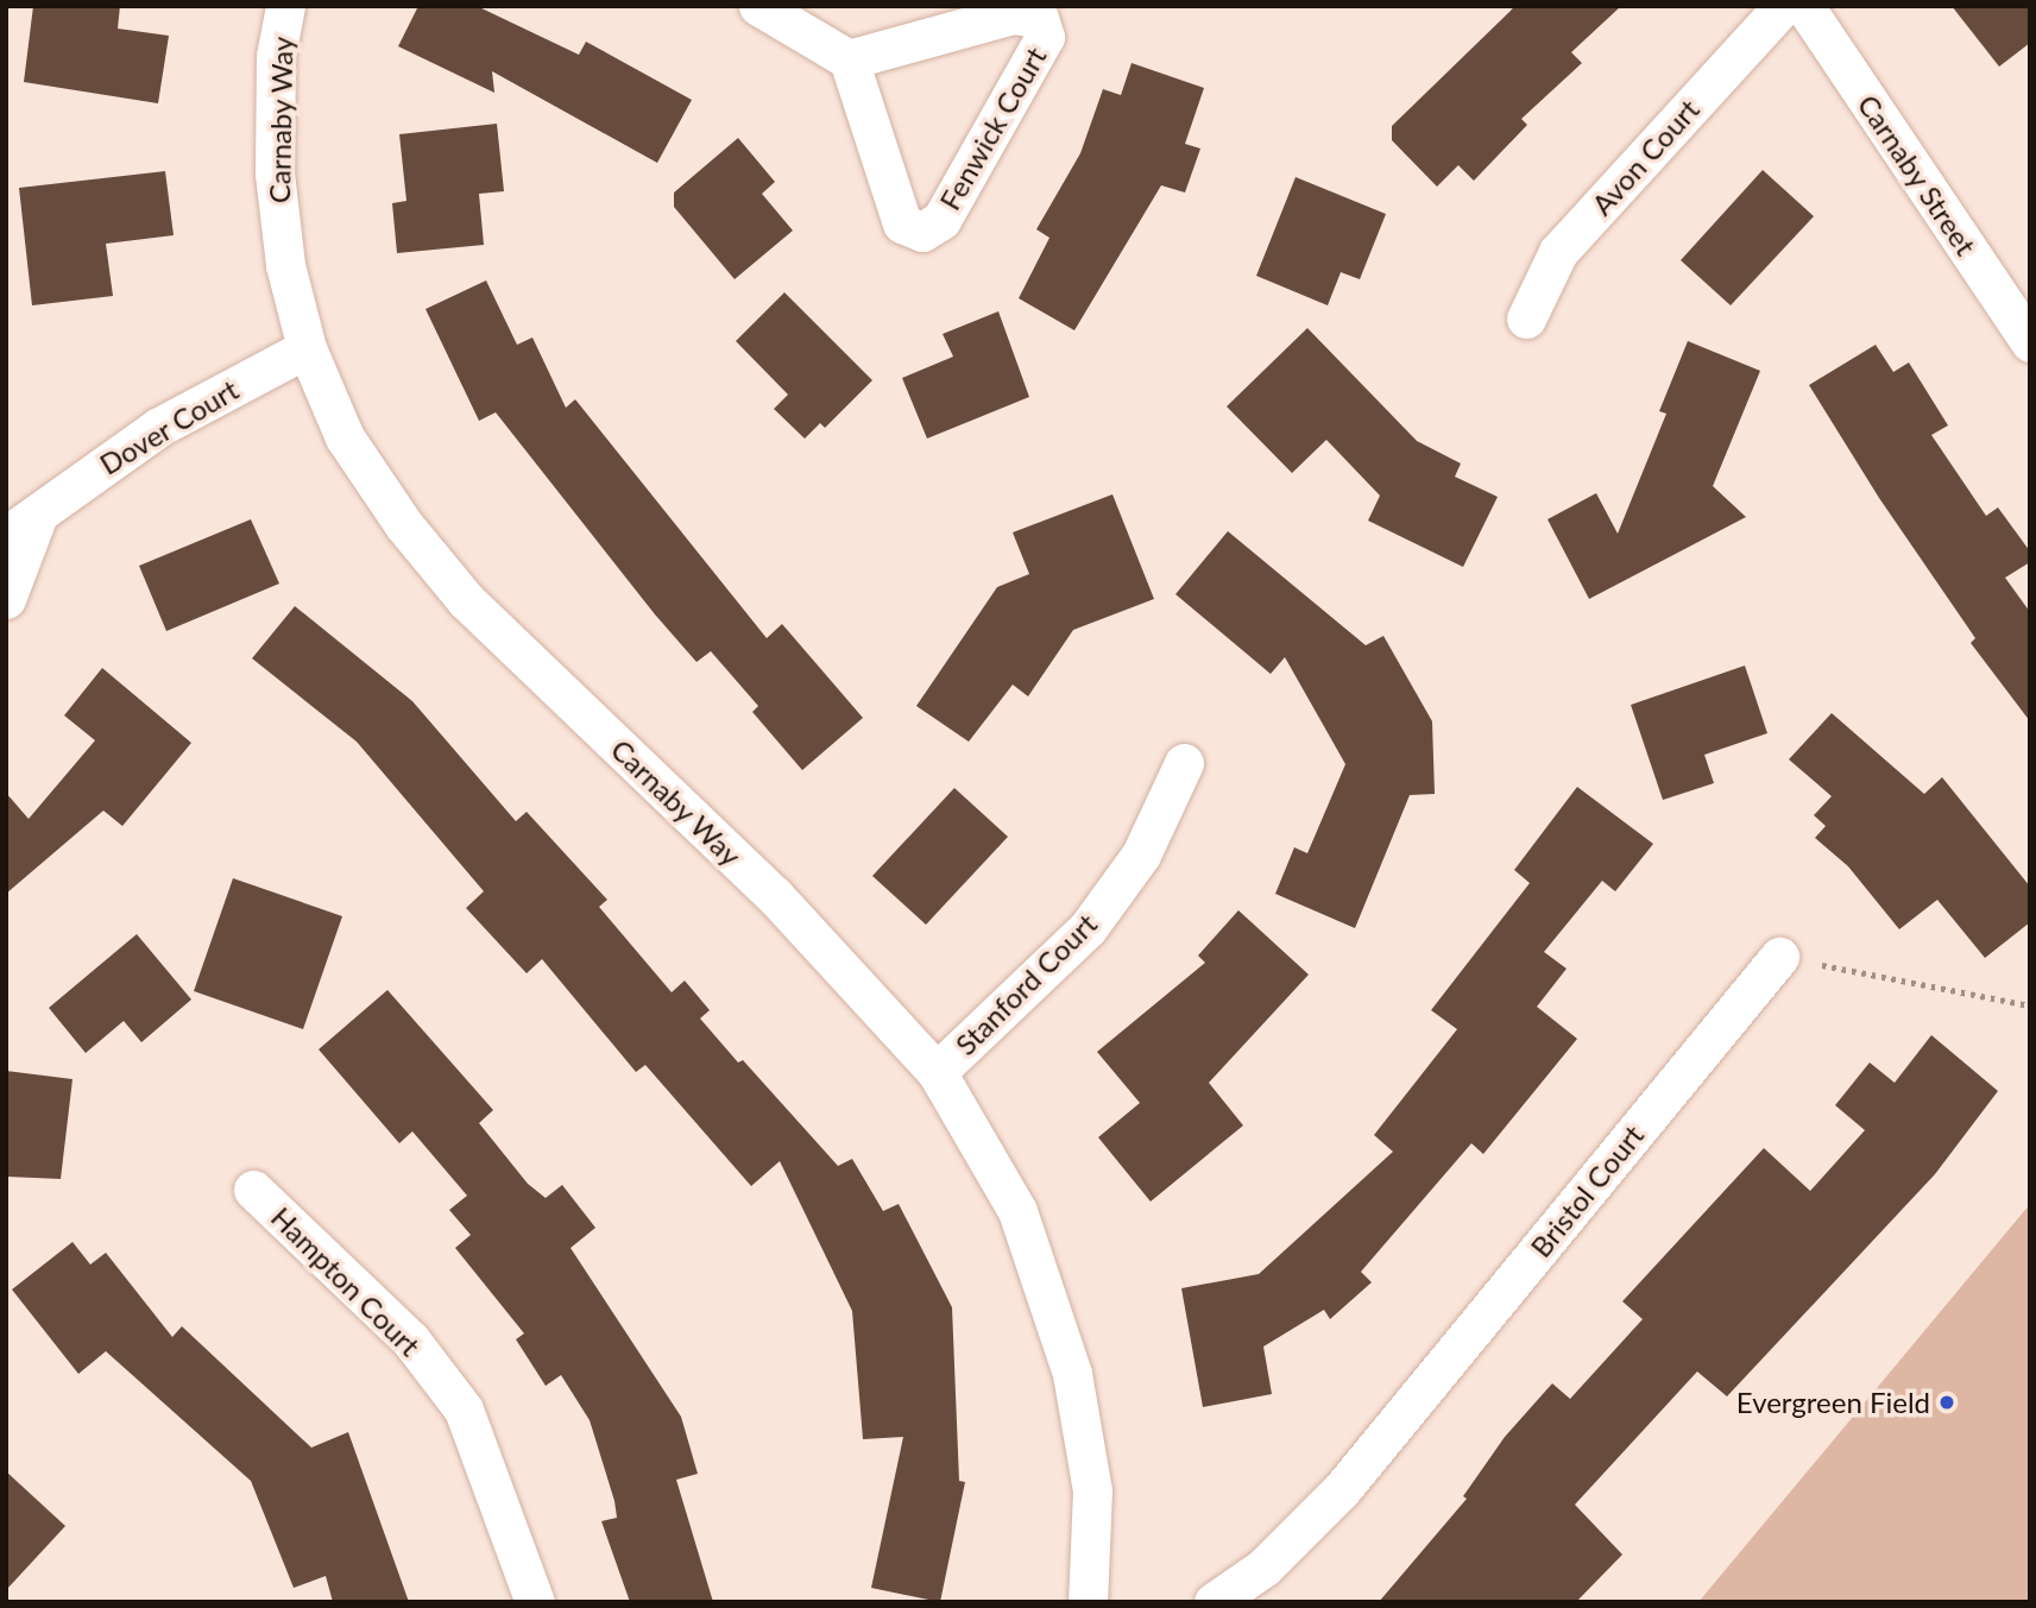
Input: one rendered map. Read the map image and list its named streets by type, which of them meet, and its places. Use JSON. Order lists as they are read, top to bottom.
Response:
{
  "streets": {
    "street": [
      "Carnaby Way",
      "Fenwick Court",
      "Avon Court",
      "Carnaby Street",
      "Dover Court",
      "Stanford Court",
      "Bristol Court",
      "Hampton Court"
    ]
  },
  "crossings": [
    ["Carnaby Way", "Dover Court"],
    ["Carnaby Way", "Stanford Court"]
  ],
  "places": ["Evergreen Field"]
}
